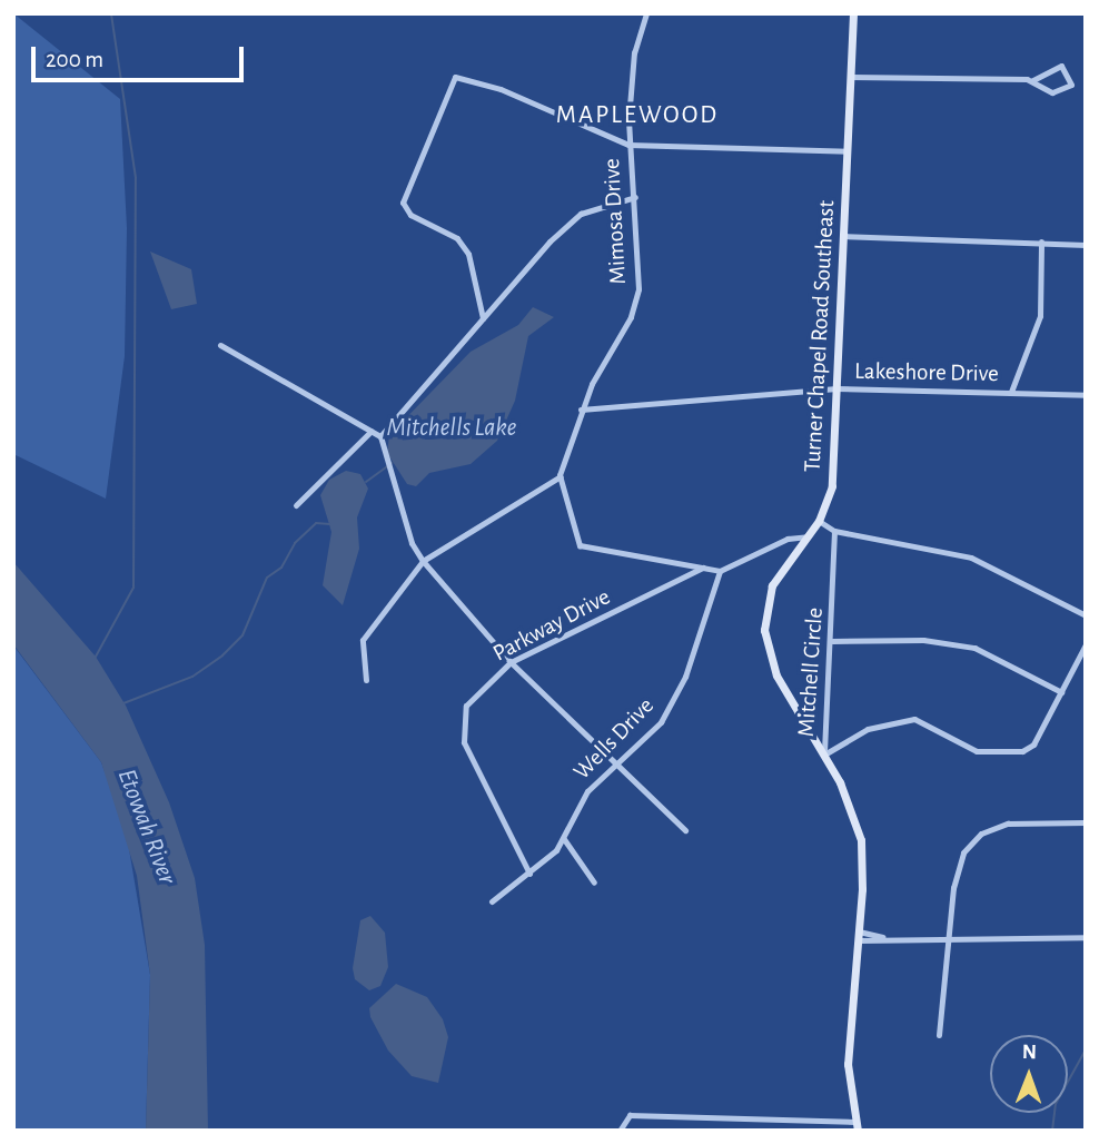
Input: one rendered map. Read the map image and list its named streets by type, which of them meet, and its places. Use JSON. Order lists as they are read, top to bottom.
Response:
{
  "streets": {
    "street": [
      "Mimosa Drive",
      "Turner Chapel Road Southeast",
      "Lakeshore Drive",
      "Parkway Drive",
      "Mitchell Circle",
      "Wells Drive"
    ]
  },
  "crossings": [
    ["Mimosa Drive", "Lakeshore Drive"],
    ["Turner Chapel Road Southeast", "Lakeshore Drive"],
    ["Turner Chapel Road Southeast", "Mitchell Circle"],
    ["Parkway Drive", "Wells Drive"]
  ],
  "districts": ["MAPLEWOOD"],
  "water": ["Mitchells Lake", "Etowah River"],
  "scale_bar": "200 m",
  "north": "top"
}
